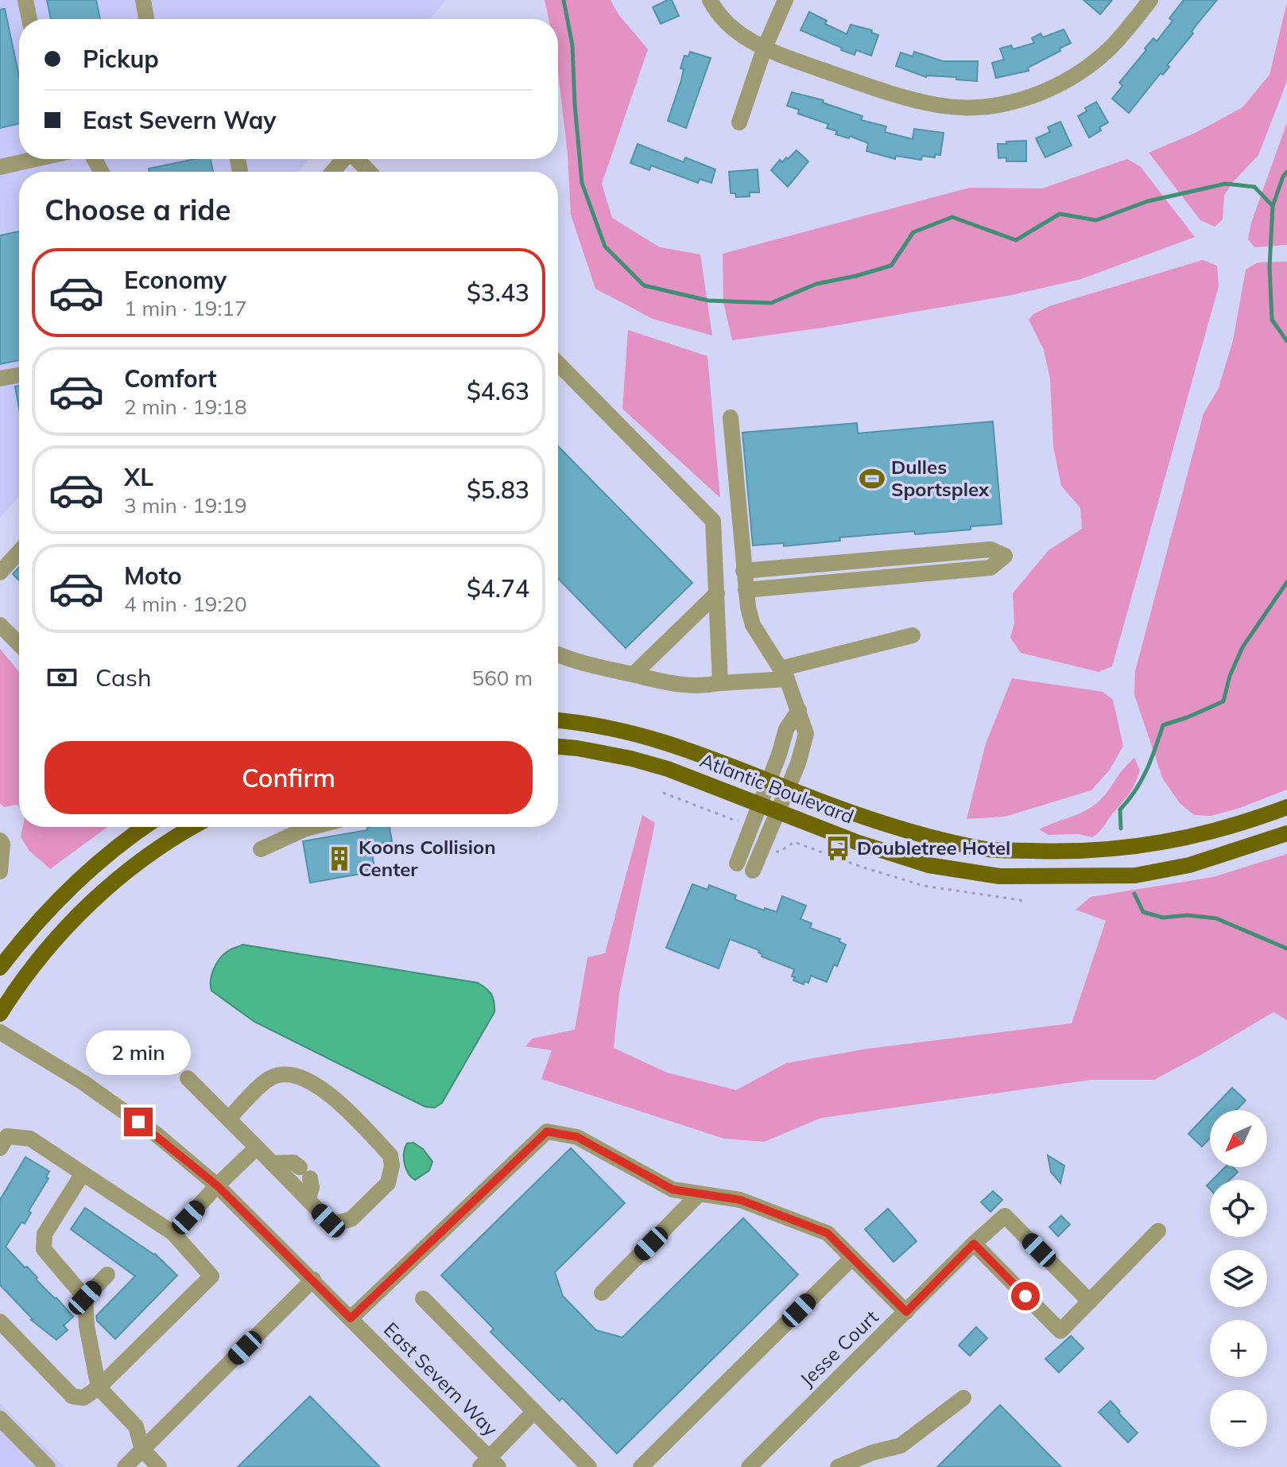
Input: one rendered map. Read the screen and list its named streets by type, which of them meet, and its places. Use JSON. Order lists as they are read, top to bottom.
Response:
{
  "streets": {
    "main road": ["Atlantic Boulevard"],
    "street": ["Jesse Court", "East Severn Way"]
  },
  "places": {
    "sports": ["Dulles Sportsplex"],
    "bus stop": ["Doubletree Hotel"],
    "building": ["Koons Collision Center"]
  },
  "north": "bottom left",
  "page": {
    "banner": ["Pickup", "East Severn Way"],
    "heading": "Choose a ride",
    "list": [
      {
        "name": "Economy",
        "note": "1 min · 19:17",
        "value": "$3.43"
      },
      {
        "name": "Comfort",
        "note": "2 min · 19:18",
        "value": "$4.63"
      },
      {
        "name": "XL",
        "note": "3 min · 19:19",
        "value": "$5.83"
      },
      {
        "name": "Moto",
        "note": "4 min · 19:20",
        "value": "$4.74"
      }
    ],
    "pay": ["Cash", "560 m"],
    "buttons": "Confirm",
    "bubble": "2 min",
    "map_buttons": ["+", "−"]
  }
}
